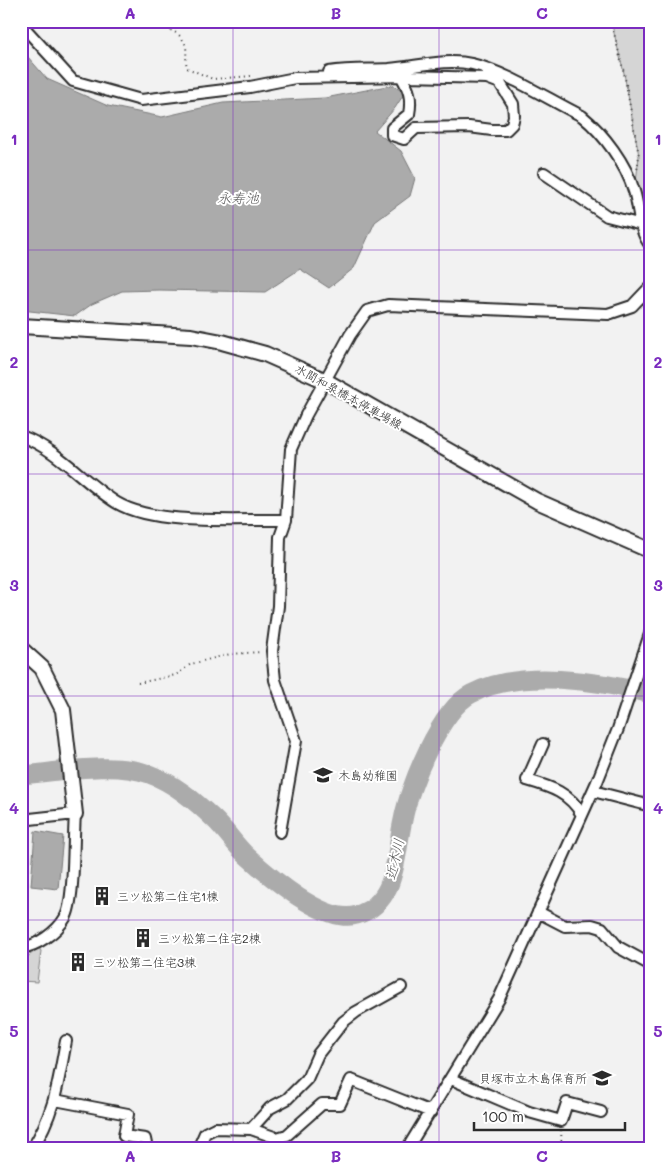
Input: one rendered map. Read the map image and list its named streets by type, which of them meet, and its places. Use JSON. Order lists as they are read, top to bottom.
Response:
{
  "streets": {
    "main road": ["水間和泉橋本停車場線"]
  },
  "water": ["永寿池", "近木川"],
  "places": {
    "school or university": ["木島幼稚園", "貝塚市立木島保育所"],
    "building": ["三ツ松第二住宅1棟", "三ツ松第二住宅2棟", "三ツ松第二住宅3棟"]
  },
  "scale_bar": "100 m",
  "grid": {
    "columns": ["A", "B", "C"],
    "rows": [
      "1",
      "2",
      "3",
      "4",
      "5"
    ]
  }
}
